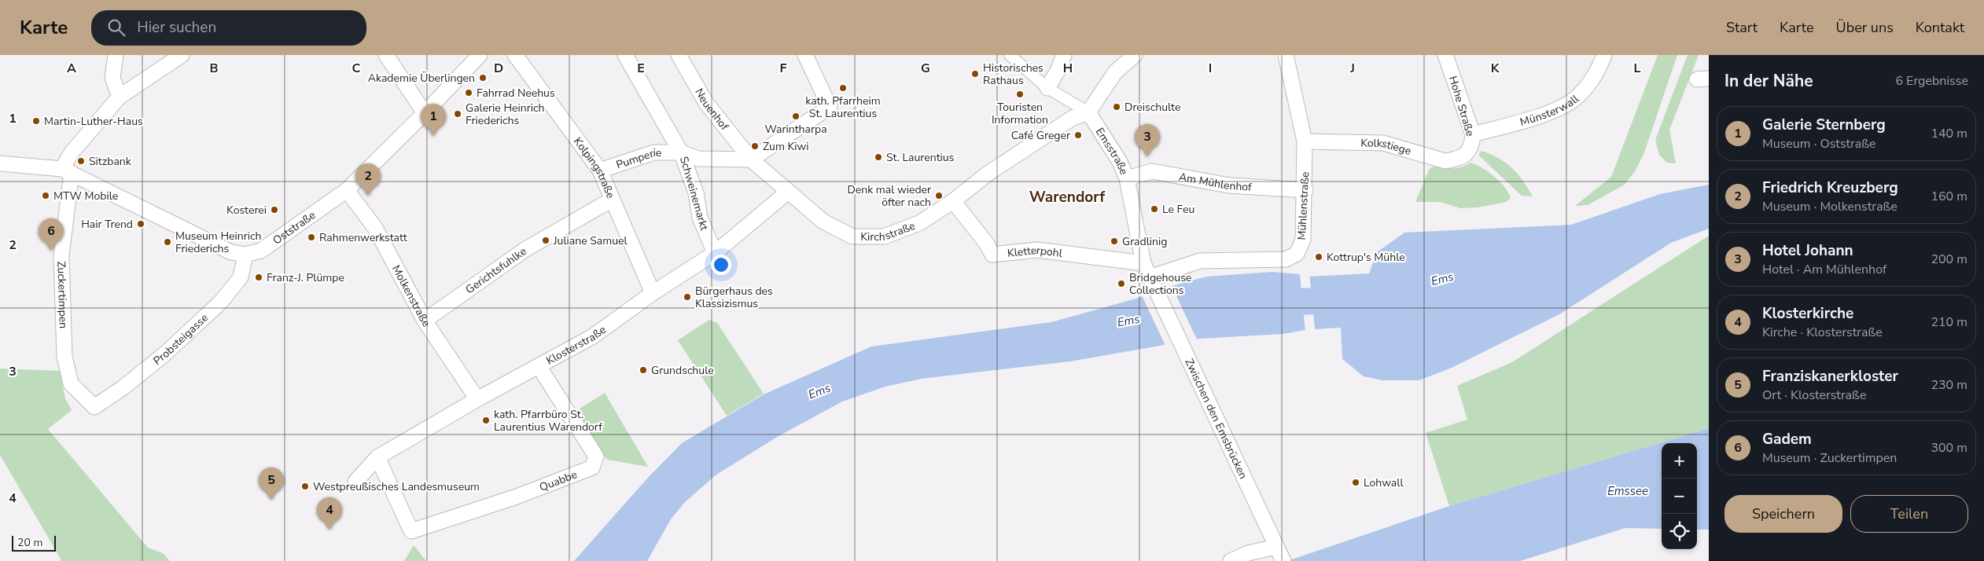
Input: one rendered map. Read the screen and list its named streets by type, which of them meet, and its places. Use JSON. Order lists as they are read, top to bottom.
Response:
{
  "streets": {
    "street": [
      "Hohe Straße",
      "Münsterwall",
      "Neuenhof",
      "Kolkstiege",
      "Emsstraße",
      "Pumperie",
      "Kolpingstraße",
      "Am Mühlenhof",
      "Schweinemarkt",
      "Mühlenstraße",
      "Oststraße",
      "Kirchstraße",
      "Kletterpohl",
      "Gerichtsfuhlke",
      "Zuckertimpen",
      "Molkenstraße",
      "Probsteigasse",
      "Klosterstraße",
      "Zwischen den Emsbrücken",
      "Quabbe"
    ]
  },
  "crossings": [
    ["Hohe Straße", "Münsterwall"],
    ["Hohe Straße", "Kolkstiege"],
    ["Neuenhof", "Schweinemarkt"],
    ["Neuenhof", "Kirchstraße"],
    ["Kolkstiege", "Mühlenstraße"],
    ["Emsstraße", "Am Mühlenhof"],
    ["Emsstraße", "Mühlenstraße"],
    ["Emsstraße", "Kirchstraße"],
    ["Emsstraße", "Kletterpohl"],
    ["Emsstraße", "Zwischen den Emsbrücken"],
    ["Pumperie", "Kolpingstraße"],
    ["Pumperie", "Schweinemarkt"],
    ["Kolpingstraße", "Gerichtsfuhlke"],
    ["Kolpingstraße", "Klosterstraße"],
    ["Am Mühlenhof", "Mühlenstraße"],
    ["Schweinemarkt", "Kirchstraße"],
    ["Schweinemarkt", "Klosterstraße"],
    ["Mühlenstraße", "Zwischen den Emsbrücken"],
    ["Oststraße", "Molkenstraße"],
    ["Oststraße", "Probsteigasse"],
    ["Kirchstraße", "Kletterpohl"],
    ["Kirchstraße", "Klosterstraße"],
    ["Gerichtsfuhlke", "Molkenstraße"],
    ["Zuckertimpen", "Probsteigasse"],
    ["Molkenstraße", "Klosterstraße"],
    ["Klosterstraße", "Quabbe"]
  ],
  "districts": ["Warendorf"],
  "water": ["Ems", "Emssee"],
  "places": [
    "Historisches Rathaus",
    "Akademie Überlingen",
    "kath. Pfarrheim St. Laurentius",
    "Fahrrad Neehus",
    "Touristen Information",
    "Dreischulte",
    "Galerie Heinrich Friederichs",
    "Warintharpa",
    "Martin-Luther-Haus",
    "Café Greger",
    "Zum Kiwi",
    "St. Laurentius",
    "Sitzbank",
    "MTW Mobile",
    "Denk mal wieder öfter nach",
    "Le Feu",
    "Kosterei",
    "Hair Trend",
    "Rahmenwerkstatt",
    "Juliane Samuel",
    "Gradlinig",
    "Museum Heinrich Friederichs",
    "Kottrup's Mühle",
    "Franz-J. Plümpe",
    "Bridgehouse Collections",
    "Bürgerhaus des Klassizismus",
    "Grundschule",
    "kath. Pfarrbüro St. Laurentius Warendorf",
    "Lohwall",
    "Westpreußisches Landesmuseum"
  ],
  "scale_bar": "20 m",
  "page": {
    "header": "Karte",
    "search": "Hier suchen",
    "nav": [
      "Start",
      "Karte",
      "Über uns",
      "Kontakt"
    ],
    "heading": ["In der Nähe", "6 Ergebnisse"],
    "pins": [
      "1",
      "3",
      "2",
      "6",
      "5",
      "4"
    ],
    "list": [
      {
        "mark": "1",
        "name": "Galerie Sternberg",
        "note": "Museum · Oststraße",
        "value": "140 m"
      },
      {
        "mark": "2",
        "name": "Friedrich Kreuzberg",
        "note": "Museum · Molkenstraße",
        "value": "160 m"
      },
      {
        "mark": "3",
        "name": "Hotel Johann",
        "note": "Hotel · Am Mühlenhof",
        "value": "200 m"
      },
      {
        "mark": "4",
        "name": "Klosterkirche",
        "note": "Kirche · Klosterstraße",
        "value": "210 m"
      },
      {
        "mark": "5",
        "name": "Franziskanerkloster",
        "note": "Ort · Klosterstraße",
        "value": "230 m"
      },
      {
        "mark": "6",
        "name": "Gadem",
        "note": "Museum · Zuckertimpen",
        "value": "300 m"
      }
    ],
    "map_buttons": ["+", "−"],
    "buttons": ["Speichern", "Teilen"],
    "scale": "20 m"
  },
  "grid": {
    "columns": [
      "A",
      "B",
      "C",
      "D",
      "E",
      "F",
      "G",
      "H",
      "I",
      "J",
      "K",
      "L"
    ],
    "rows": [
      "1",
      "2",
      "3",
      "4"
    ]
  }
}
